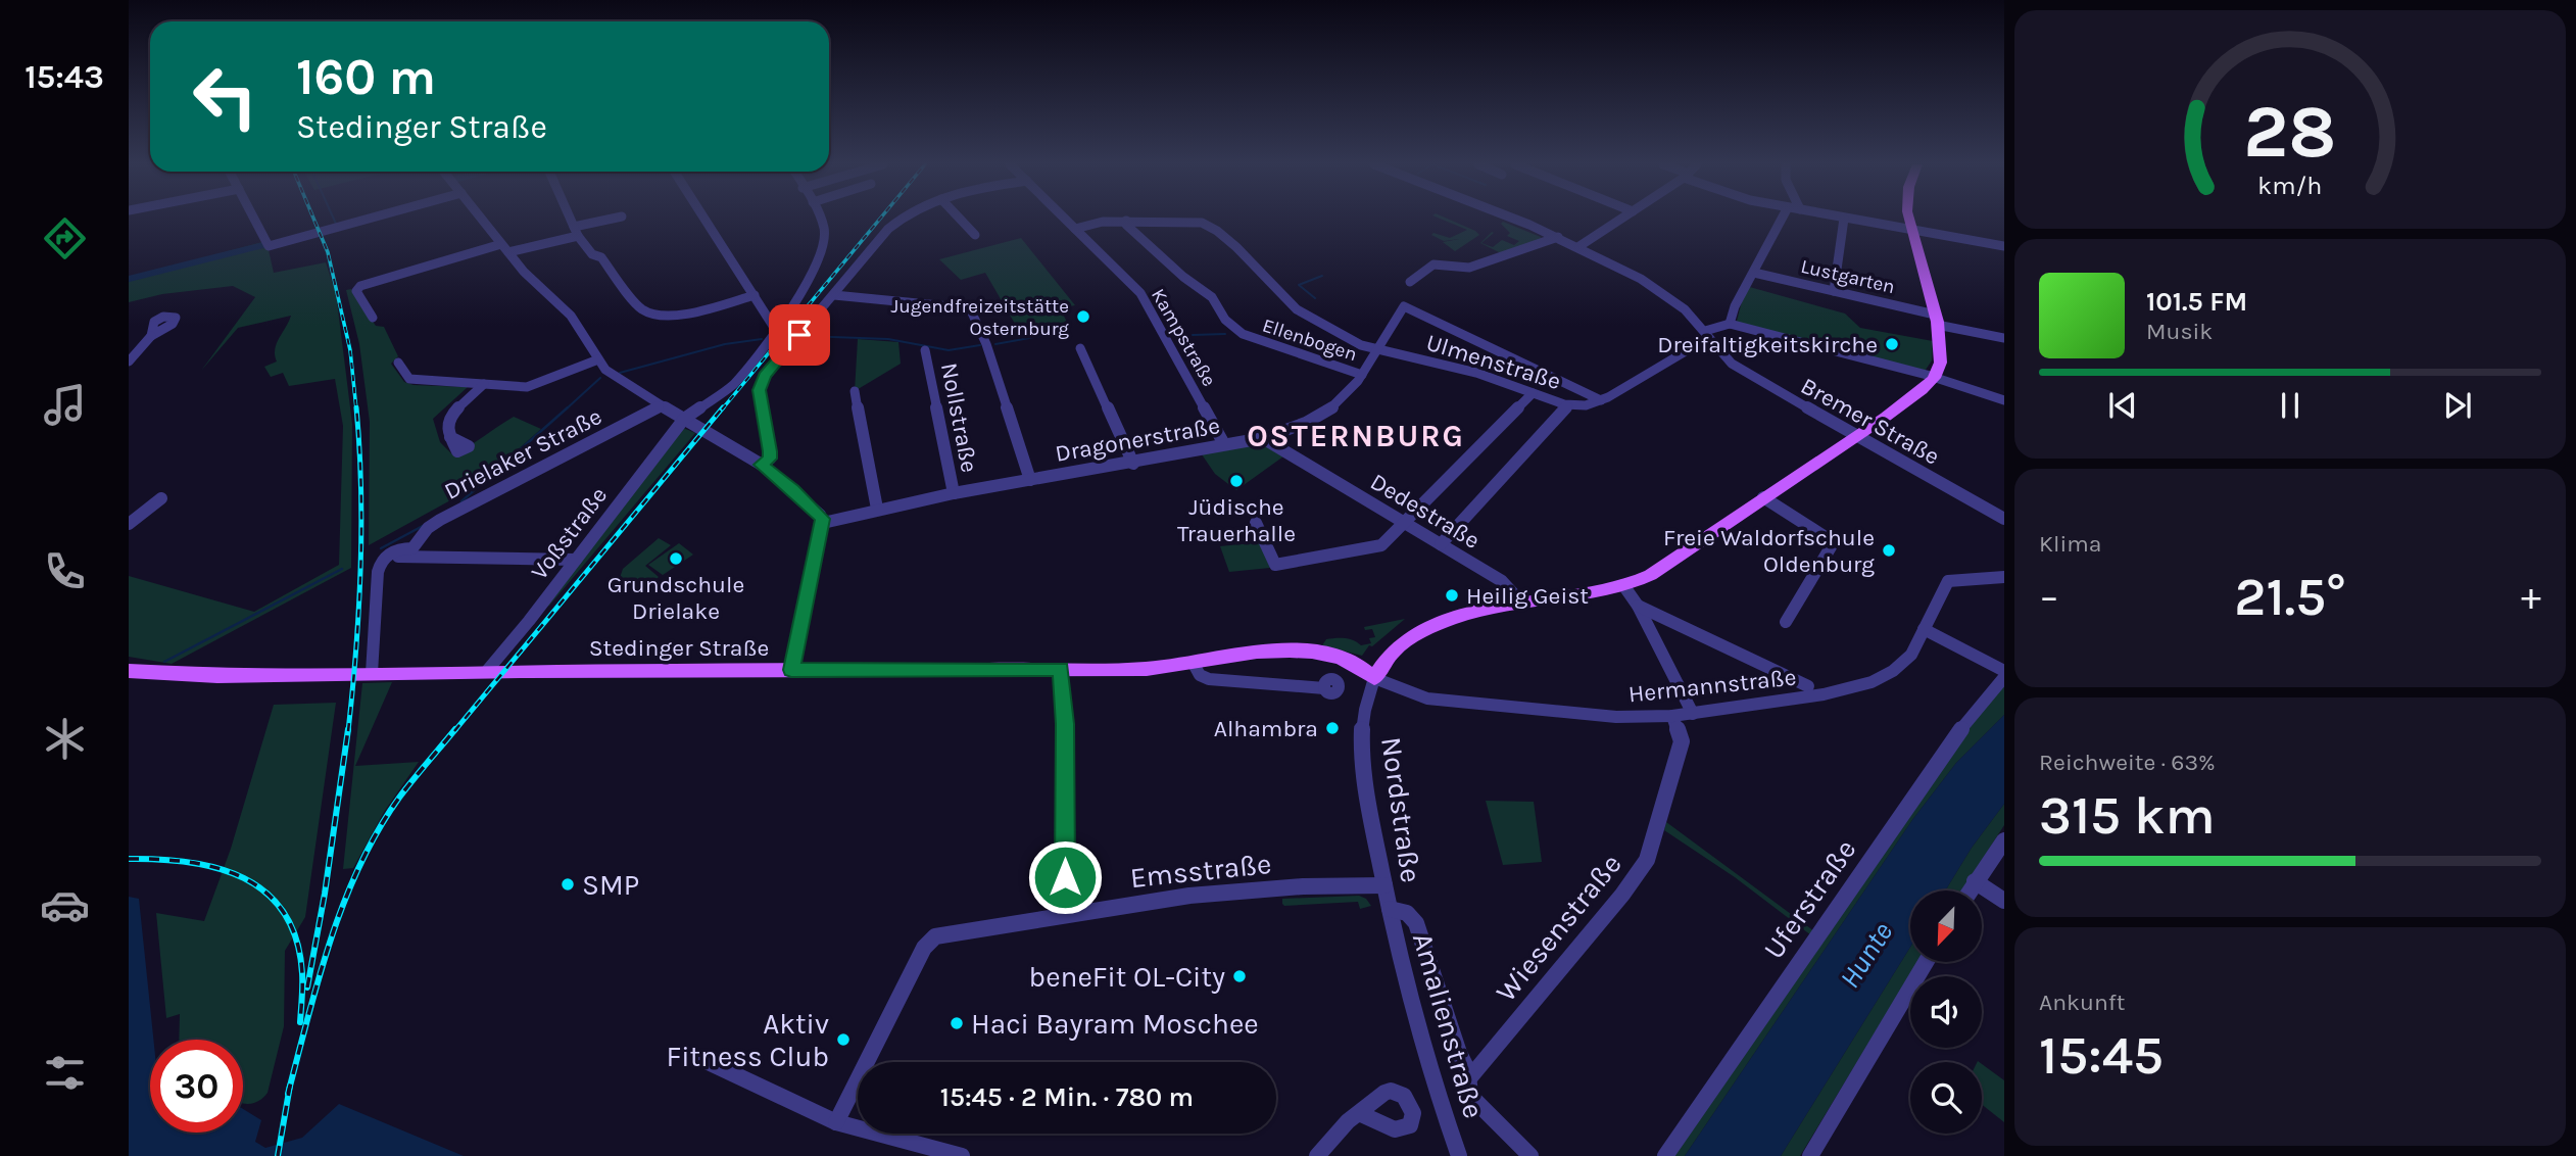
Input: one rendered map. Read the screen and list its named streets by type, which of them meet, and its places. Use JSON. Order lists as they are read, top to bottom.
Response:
{
  "streets": {
    "main road": ["Stedinger Straße"],
    "street": [
      "Lustgarten",
      "Kampstraße",
      "Ellenbogen",
      "Ulmenstraße",
      "Nollstraße",
      "Bremer Straße",
      "Dragonerstraße",
      "Drielaker Straße",
      "Dedestraße",
      "Voßstraße",
      "Hermannstraße",
      "Nordstraße",
      "Emsstraße",
      "Uferstraße",
      "Wiesenstraße",
      "Amalienstraße"
    ]
  },
  "crossings": [
    ["Kampstraße", "Ulmenstraße"],
    ["Kampstraße", "Dragonerstraße"],
    ["Ellenbogen", "Ulmenstraße"],
    ["Ellenbogen", "Dragonerstraße"],
    ["Ulmenstraße", "Bremer Straße"],
    ["Ulmenstraße", "Dragonerstraße"],
    ["Nollstraße", "Dragonerstraße"],
    ["Dragonerstraße", "Dedestraße"],
    ["Voßstraße", "Stedinger Straße"],
    ["Stedinger Straße", "Hermannstraße"],
    ["Stedinger Straße", "Nordstraße"],
    ["Hermannstraße", "Nordstraße"],
    ["Hermannstraße", "Wiesenstraße"],
    ["Nordstraße", "Emsstraße"],
    ["Nordstraße", "Wiesenstraße"],
    ["Nordstraße", "Amalienstraße"]
  ],
  "districts": ["OSTERNBURG"],
  "water": ["Hunte"],
  "places": [
    "Jugendfreizeitstätte Osternburg",
    "Dreifaltigkeitskirche",
    "Jüdische Trauerhalle",
    "Freie Waldorfschule Oldenburg",
    "Grundschule Drielake",
    "Heilig Geist",
    "Alhambra",
    "SMP",
    "beneFit OL-City",
    "Haci Bayram Moschee",
    "Aktiv Fitness Club"
  ],
  "north": "bottom left",
  "page": {
    "tabs": "15:43",
    "turn": ["160 m", "Stedinger Straße"],
    "song": ["101.5 FM", "Musik"],
    "tile": [
      "Klima",
      ["Reichweite · 63%", "315 km"],
      ["Ankunft", "15:45"]
    ],
    "heat": ["−", "21.5°", "+"],
    "limit": "30",
    "trip": "15:45 · 2 Min. · 780 m",
    "gauge": ["28", "km/h"]
  }
}
